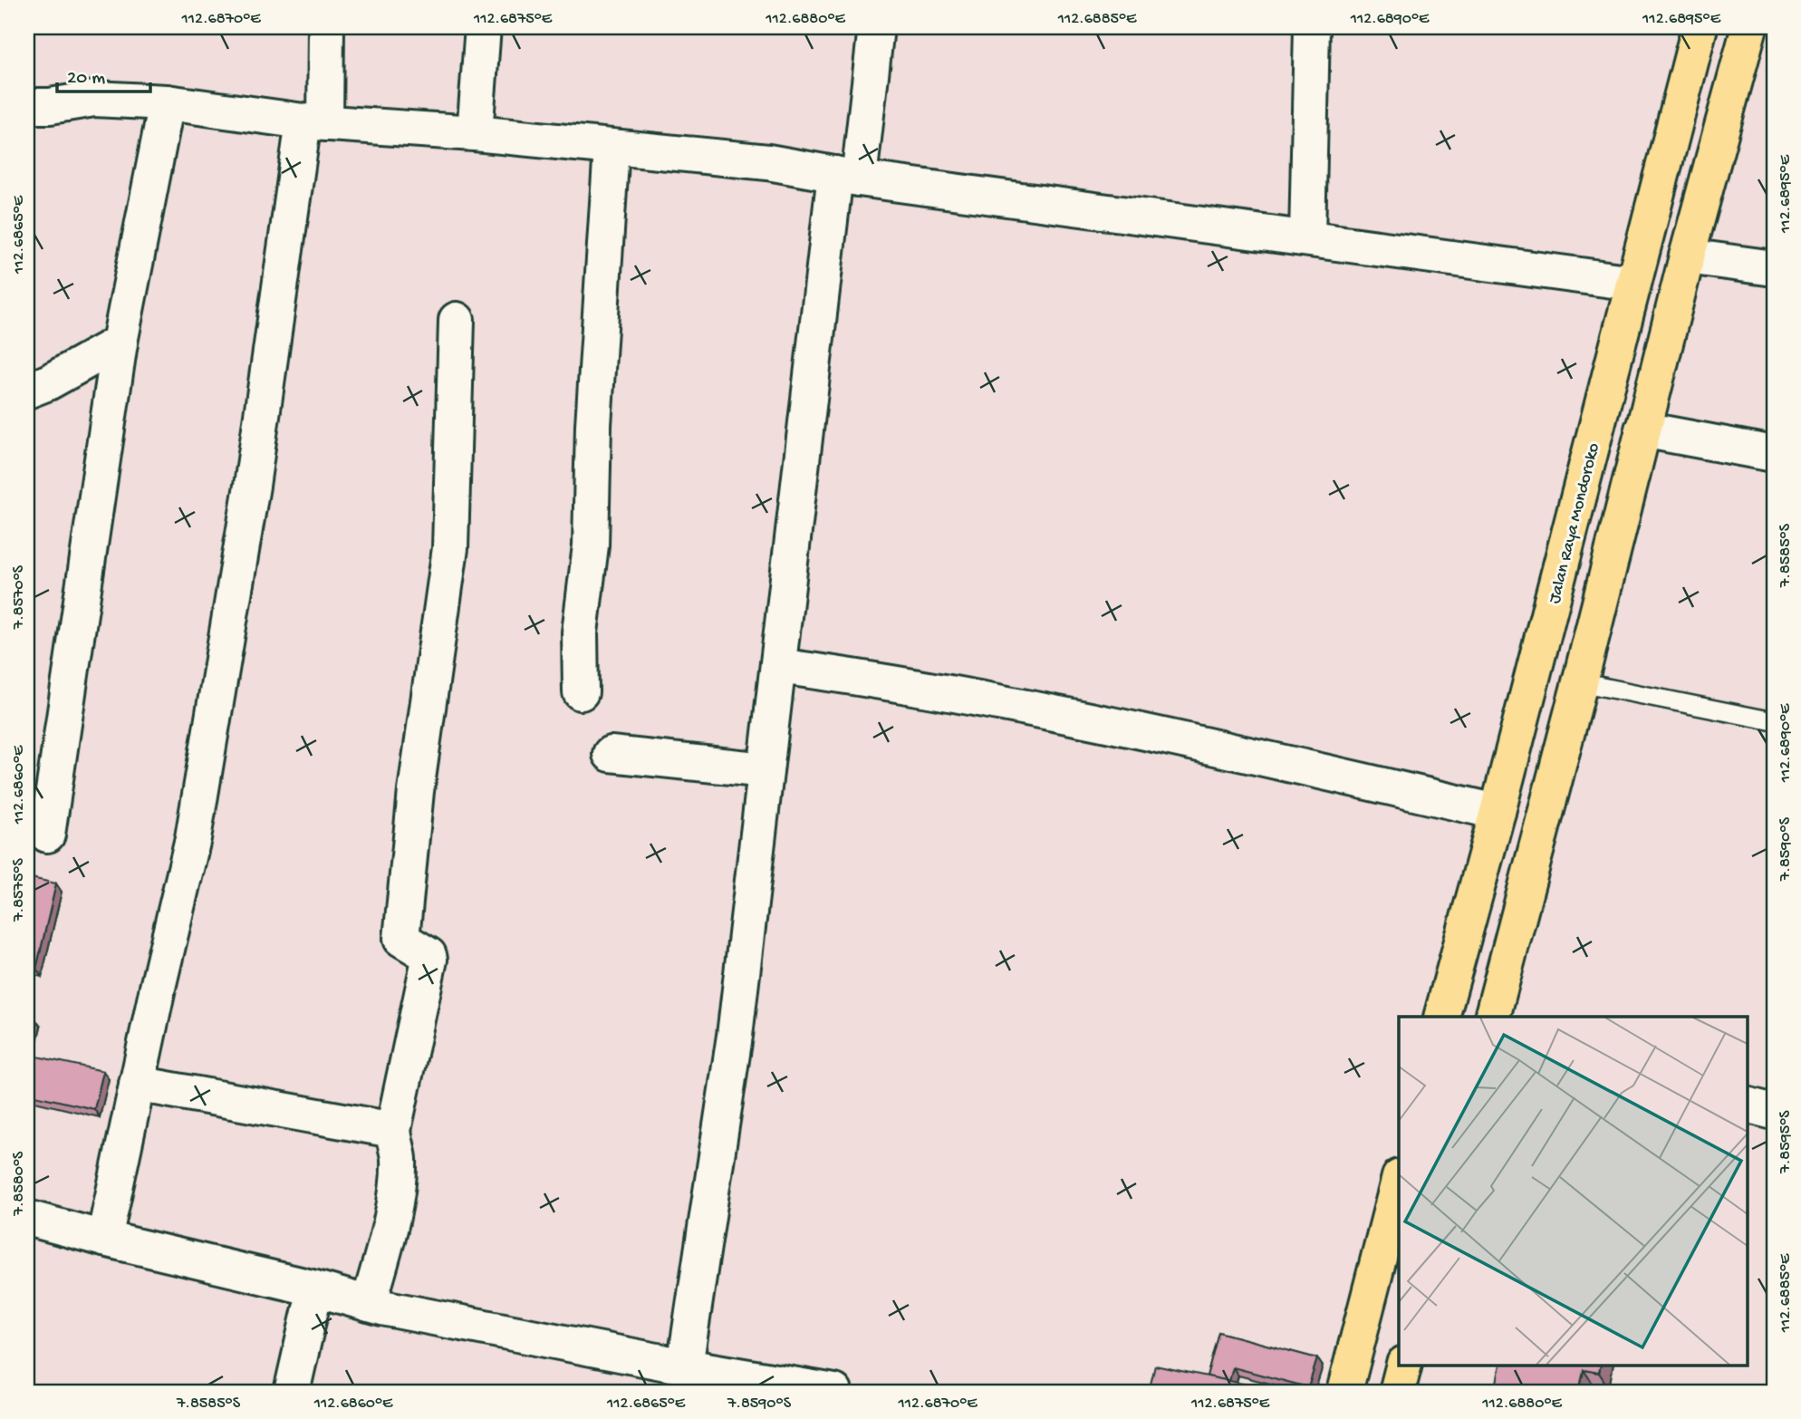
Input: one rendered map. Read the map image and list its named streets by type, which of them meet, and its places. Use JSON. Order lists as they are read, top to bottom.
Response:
{
  "streets": {
    "highway": ["Jalan Raya Mondoroko"]
  },
  "scale_bar": "20 m",
  "coordinates": [
    "112.6870°E",
    "112.6875°E",
    "112.6880°E",
    "112.6885°E",
    "112.6890°E",
    "112.6895°E",
    "112.6865°E",
    "7.8585°S",
    "7.8570°S",
    "112.6860°E",
    "7.8590°S",
    "7.8575°S",
    "7.8595°S",
    "7.8580°S"
  ]
}
